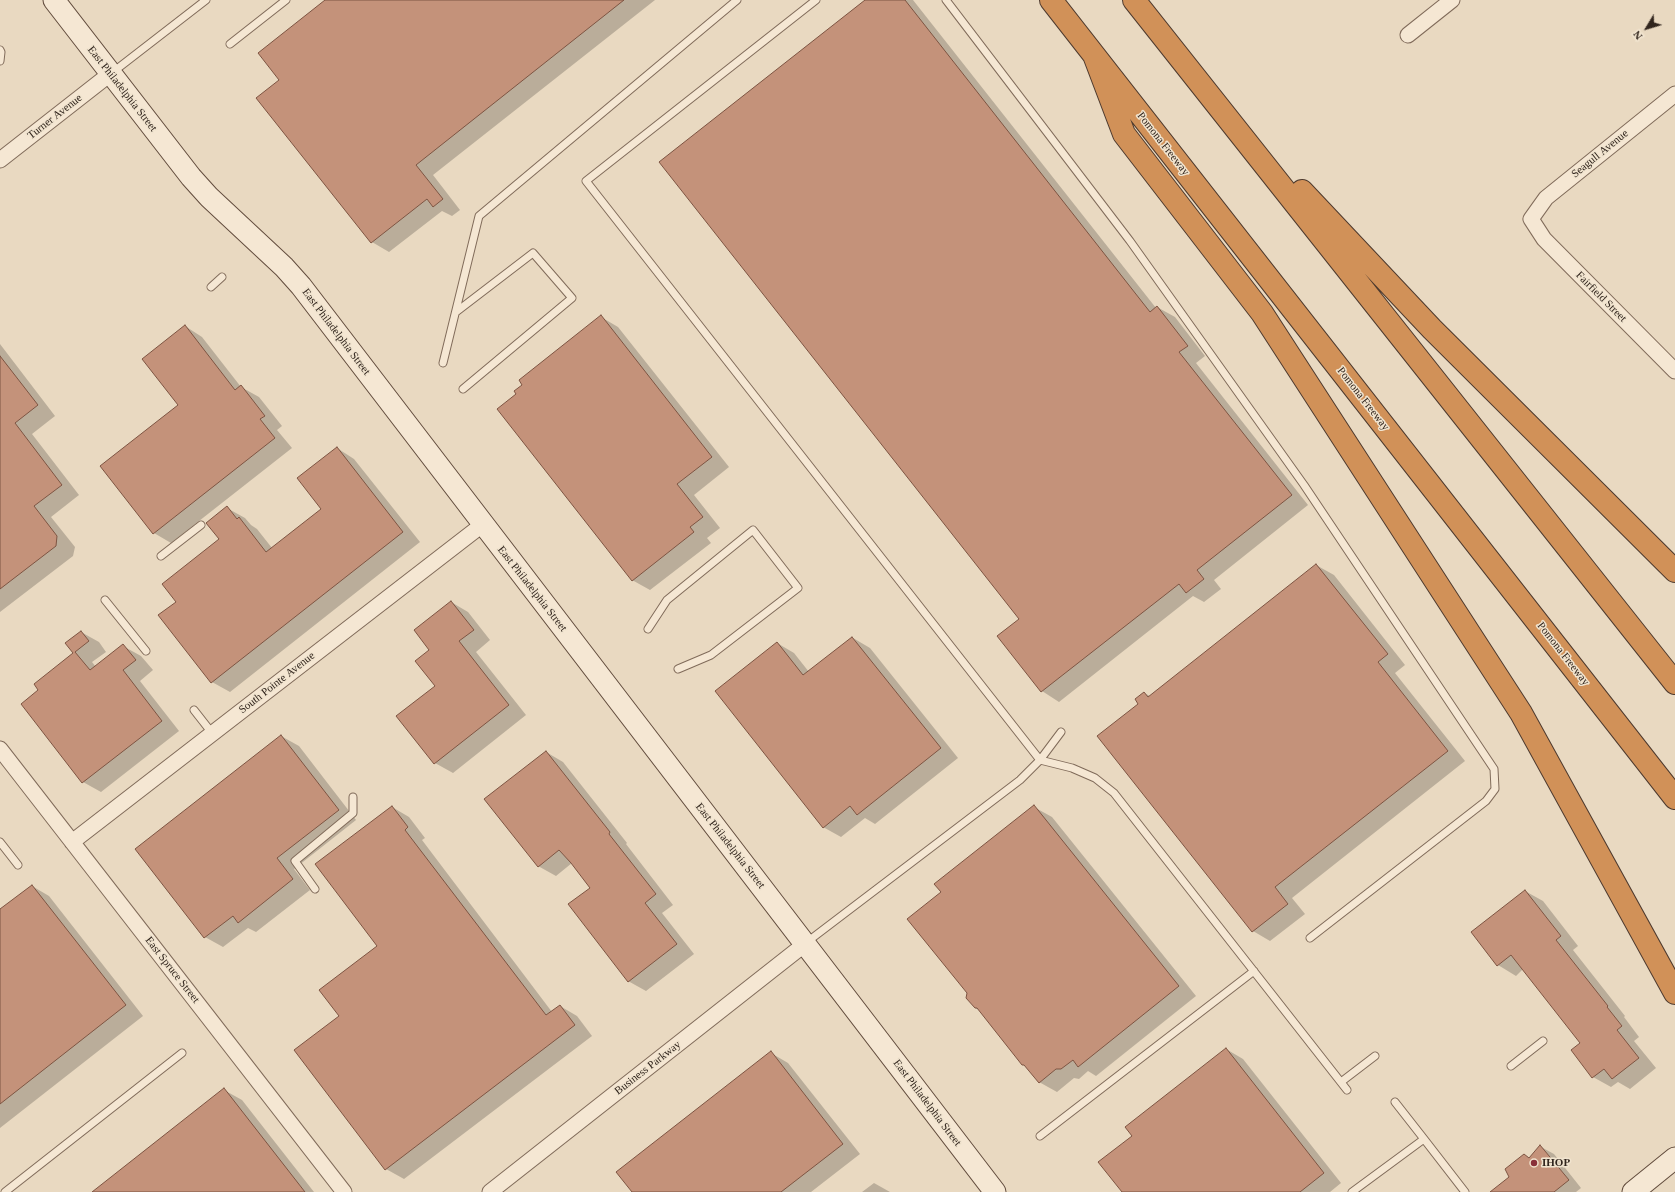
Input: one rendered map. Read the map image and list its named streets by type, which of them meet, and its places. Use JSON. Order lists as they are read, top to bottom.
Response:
{
  "streets": {
    "highway": ["Pomona Freeway"],
    "street": [
      "East Philadelphia Street",
      "Turner Avenue",
      "Seagull Avenue",
      "Fairfield Street",
      "South Pointe Avenue",
      "East Spruce Street",
      "Business Parkway"
    ]
  },
  "crossings": [
    ["East Philadelphia Street", "Turner Avenue"],
    ["East Philadelphia Street", "South Pointe Avenue"],
    ["East Philadelphia Street", "Business Parkway"],
    ["Seagull Avenue", "Fairfield Street"],
    ["South Pointe Avenue", "East Spruce Street"]
  ],
  "places": ["IHOP"],
  "north": "bottom left"
}
